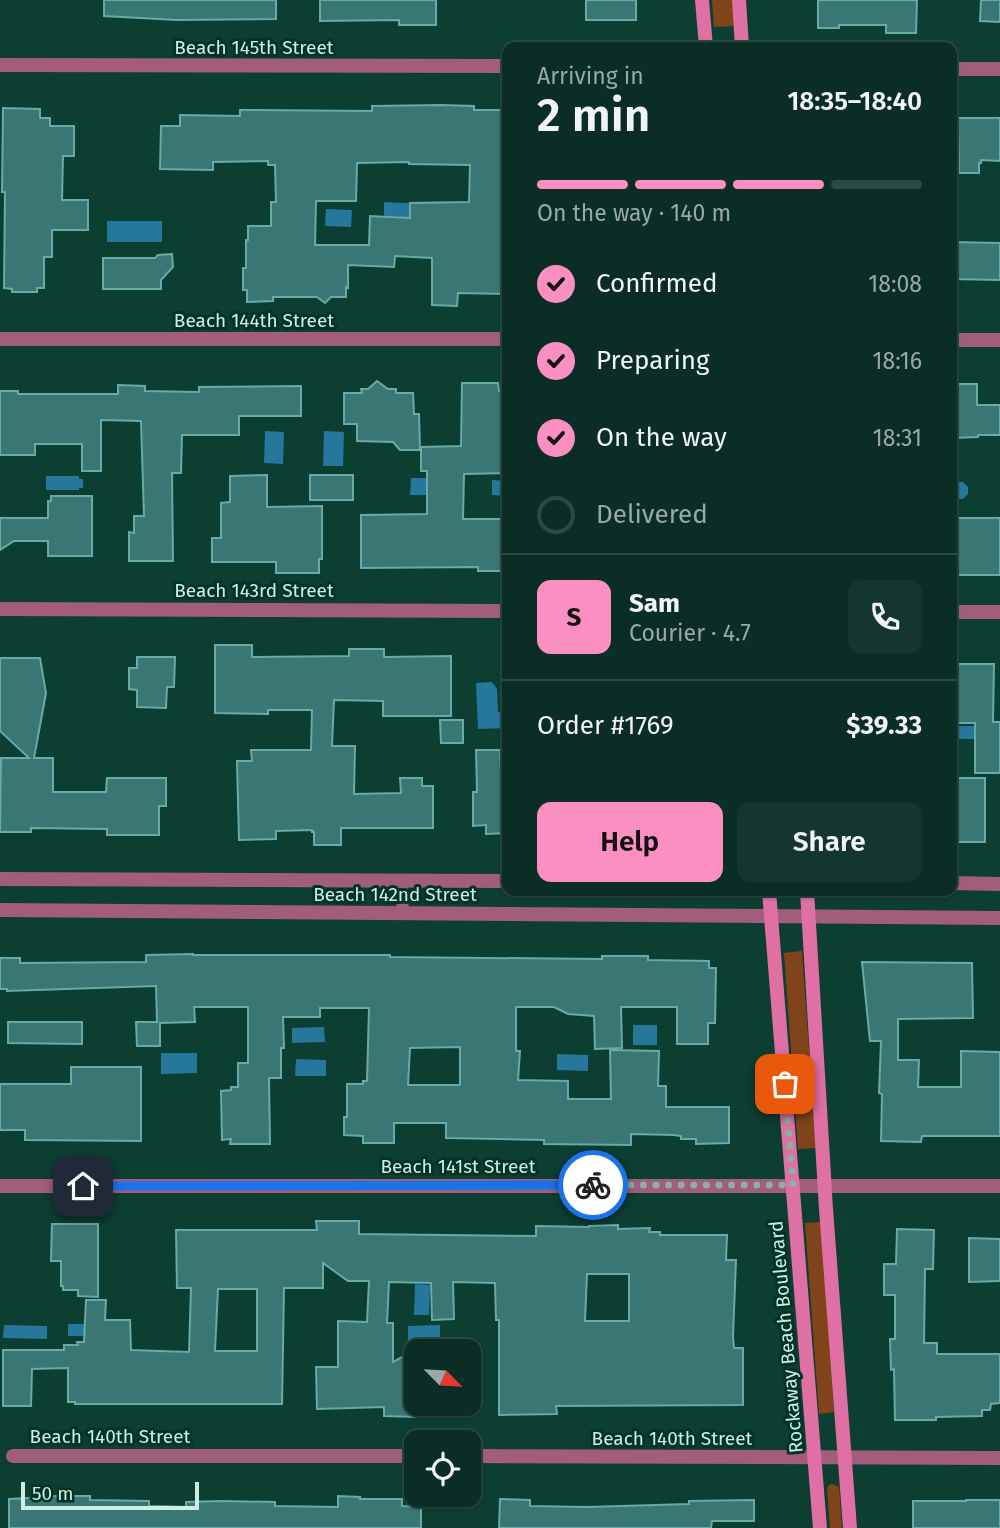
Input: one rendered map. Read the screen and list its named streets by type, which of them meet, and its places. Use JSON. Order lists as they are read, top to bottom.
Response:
{
  "streets": {
    "street": [
      "Beach 145th Street",
      "Beach 144th Street",
      "Beach 143rd Street",
      "Beach 142nd Street",
      "Beach 141st Street",
      "Rockaway Beach Boulevard",
      "Beach 140th Street"
    ]
  },
  "crossings": [
    ["Beach 142nd Street", "Rockaway Beach Boulevard"],
    ["Beach 141st Street", "Rockaway Beach Boulevard"],
    ["Rockaway Beach Boulevard", "Beach 140th Street"]
  ],
  "scale_bar": "50 m",
  "north": "bottom right",
  "page": {
    "heading": ["2 min", "Arriving in", "18:35–18:40"],
    "panel": [
      "Sam",
      "Courier · 4.7",
      "Order #1769",
      "$39.33"
    ],
    "bar": "On the way · 140 m",
    "list": [
      ["Confirmed", "18:08"],
      ["Preparing", "18:16"],
      ["On the way", "18:31"],
      "Delivered"
    ],
    "round": "S",
    "buttons": ["Help", "Share"],
    "scale": "50 m"
  }
}
